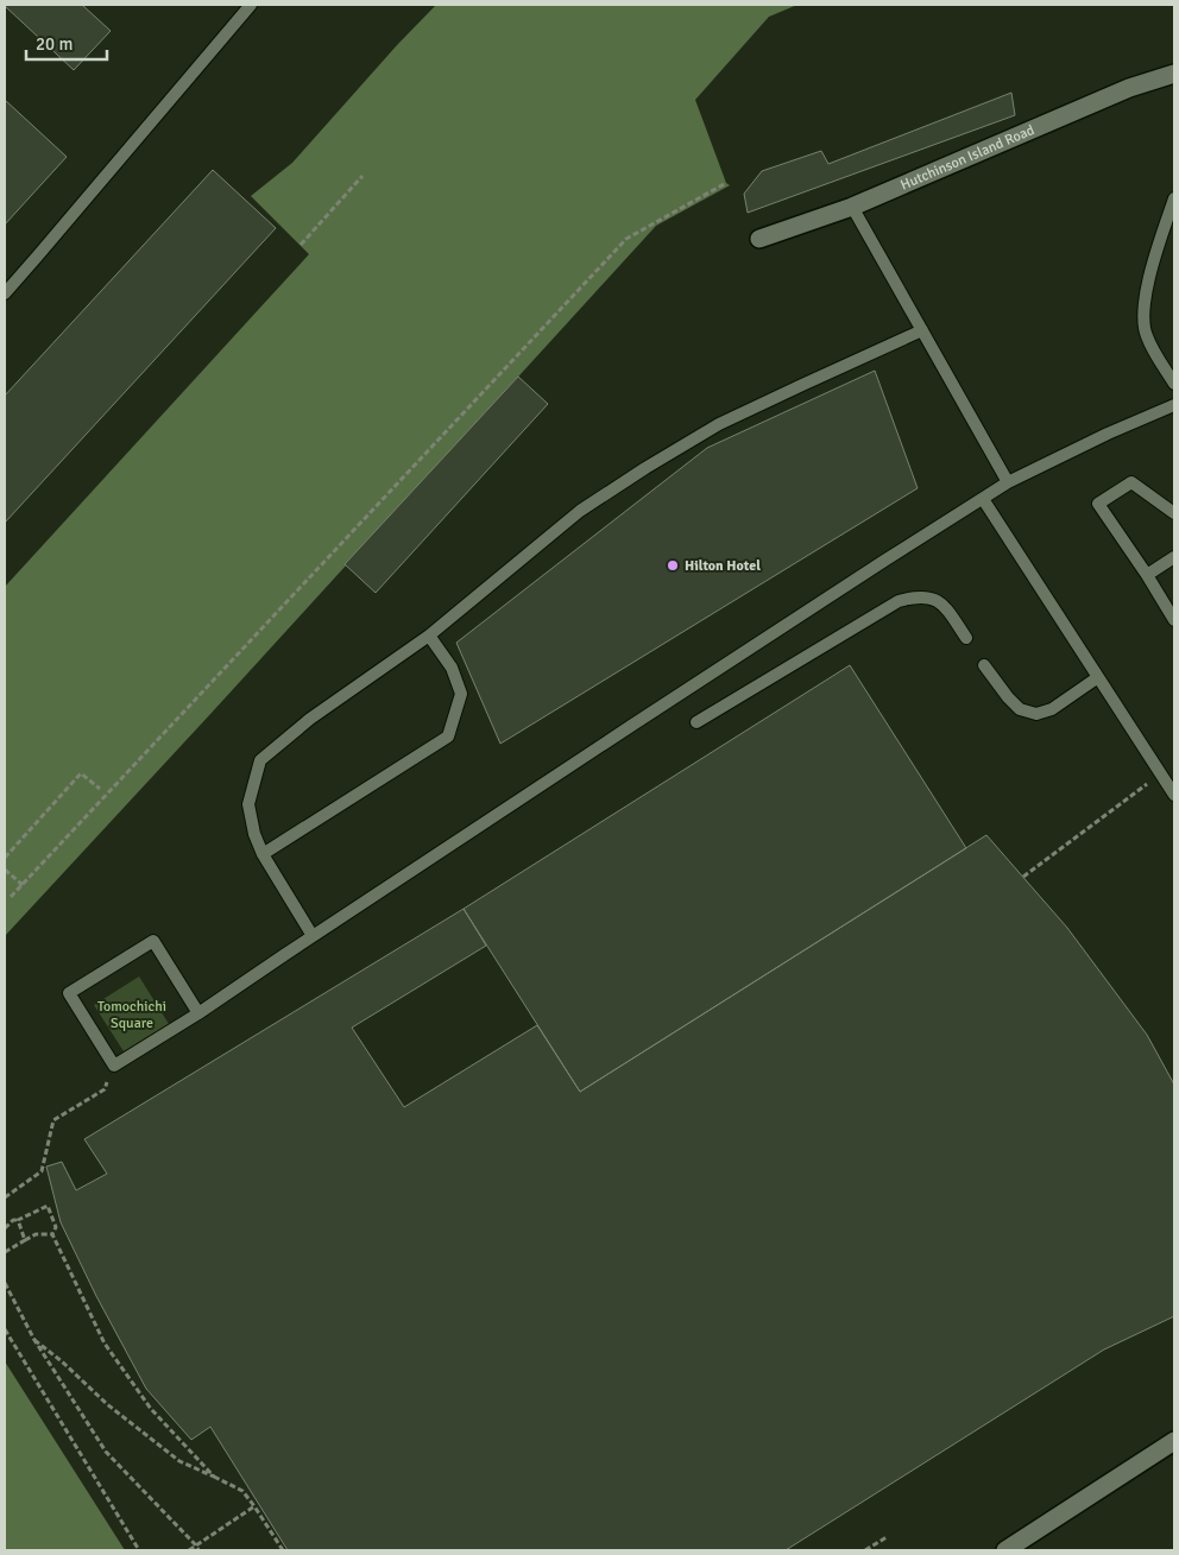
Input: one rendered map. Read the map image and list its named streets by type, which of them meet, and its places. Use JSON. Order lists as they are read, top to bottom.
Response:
{
  "streets": {
    "street": ["Hutchinson Island Road"]
  },
  "parks": ["Tomochichi Square"],
  "places": ["Hilton Hotel"],
  "scale_bar": "20 m"
}
